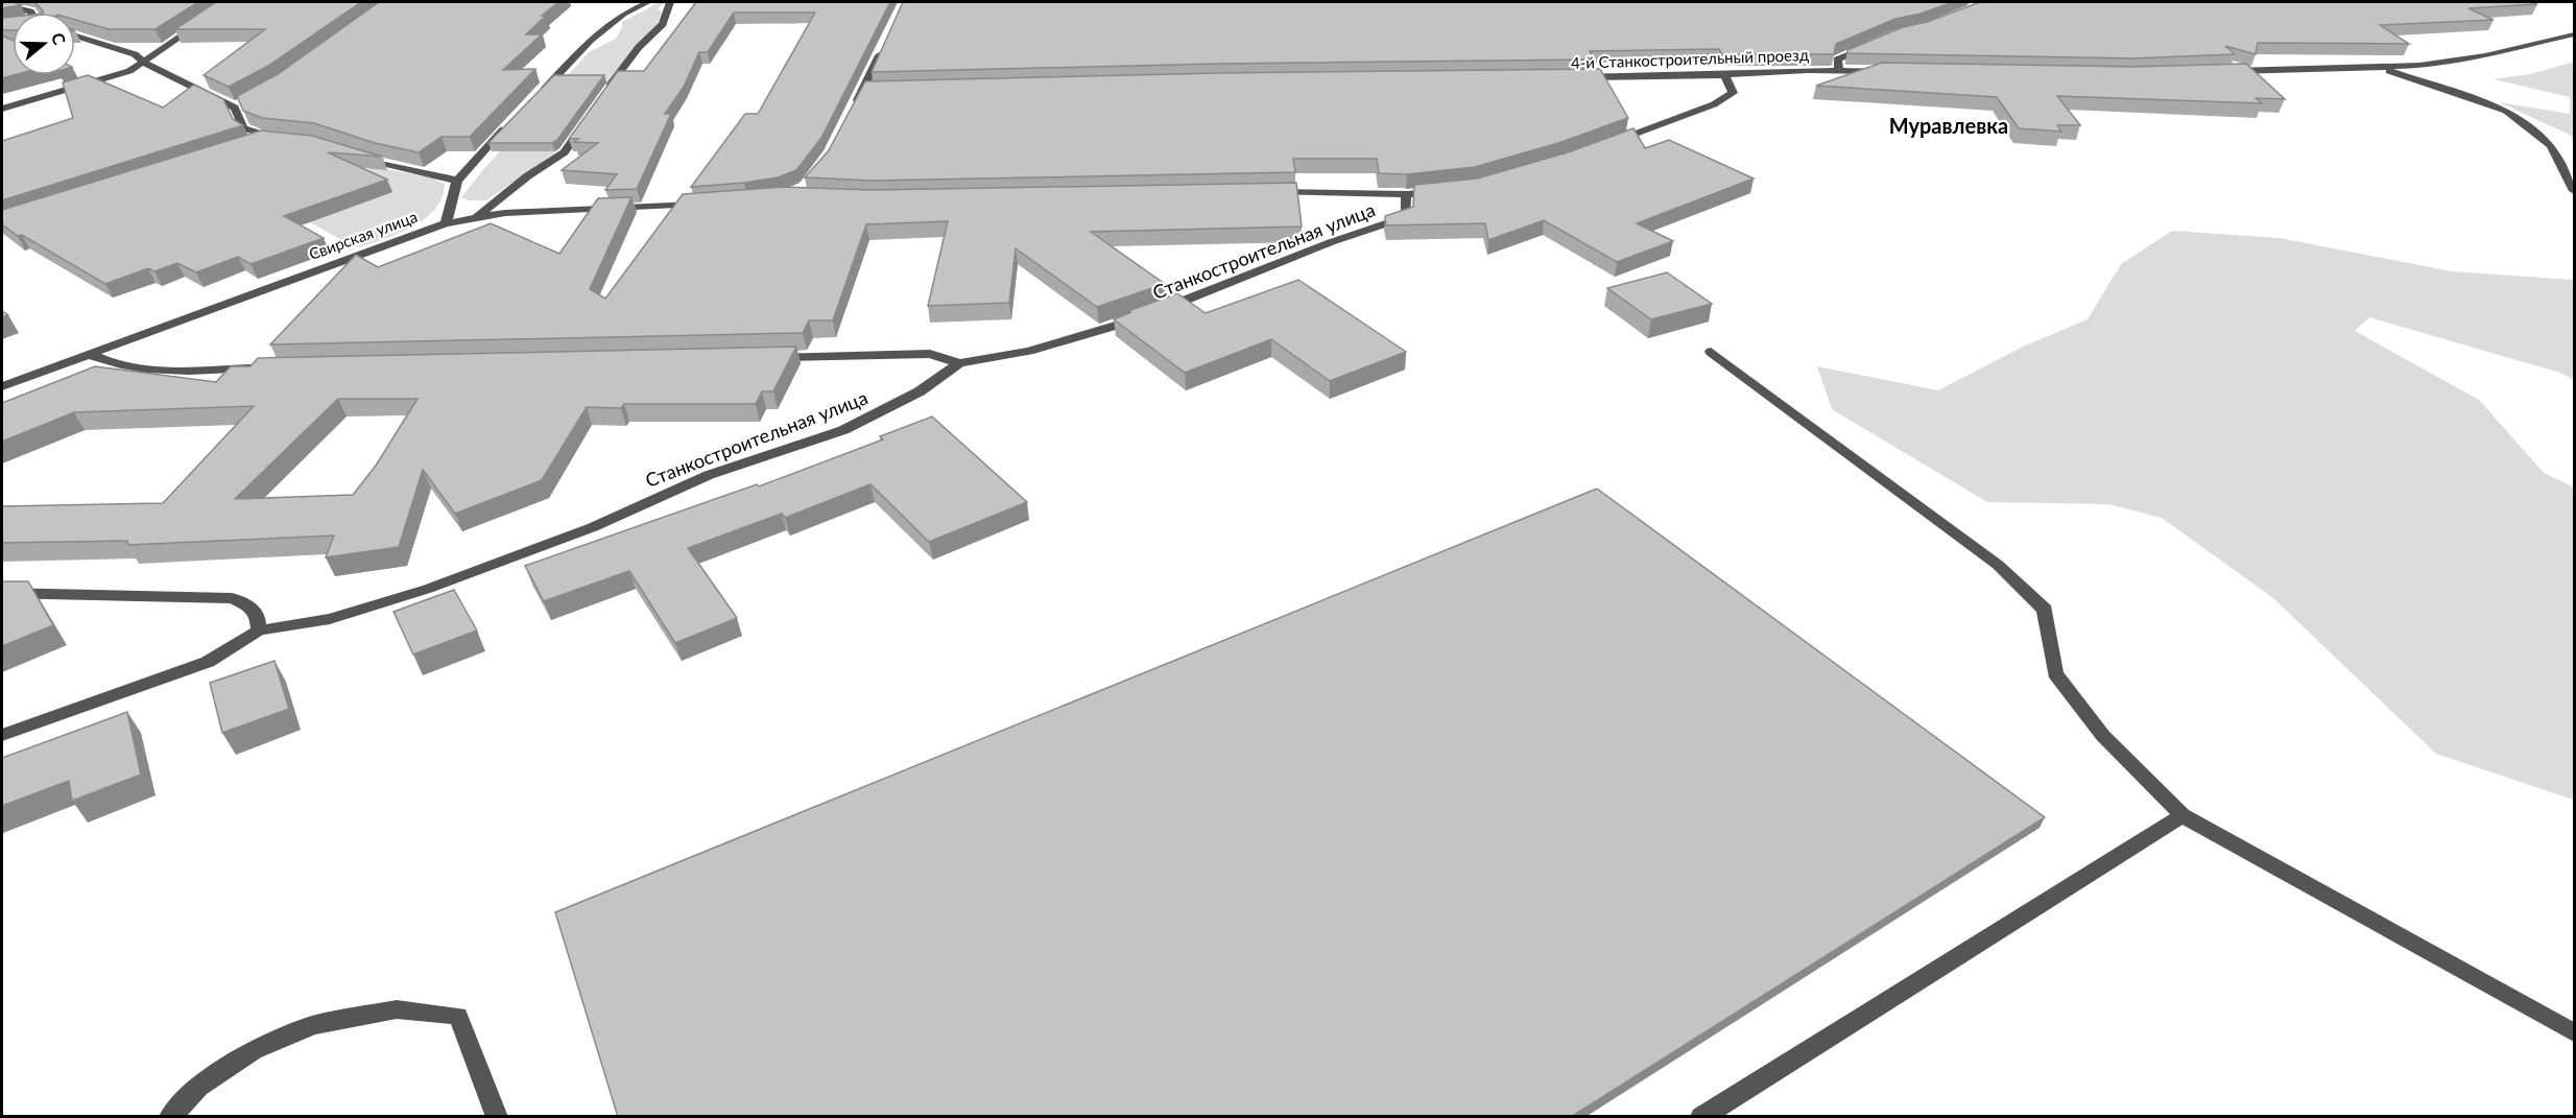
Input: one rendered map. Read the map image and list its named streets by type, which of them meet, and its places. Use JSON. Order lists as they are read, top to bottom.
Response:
{
  "streets": {
    "street": ["4-й Станкостроительный проезд", "Свирская улица", "Станкостроительная улица"]
  },
  "districts": ["Муравлевка"],
  "north": "right"
}
